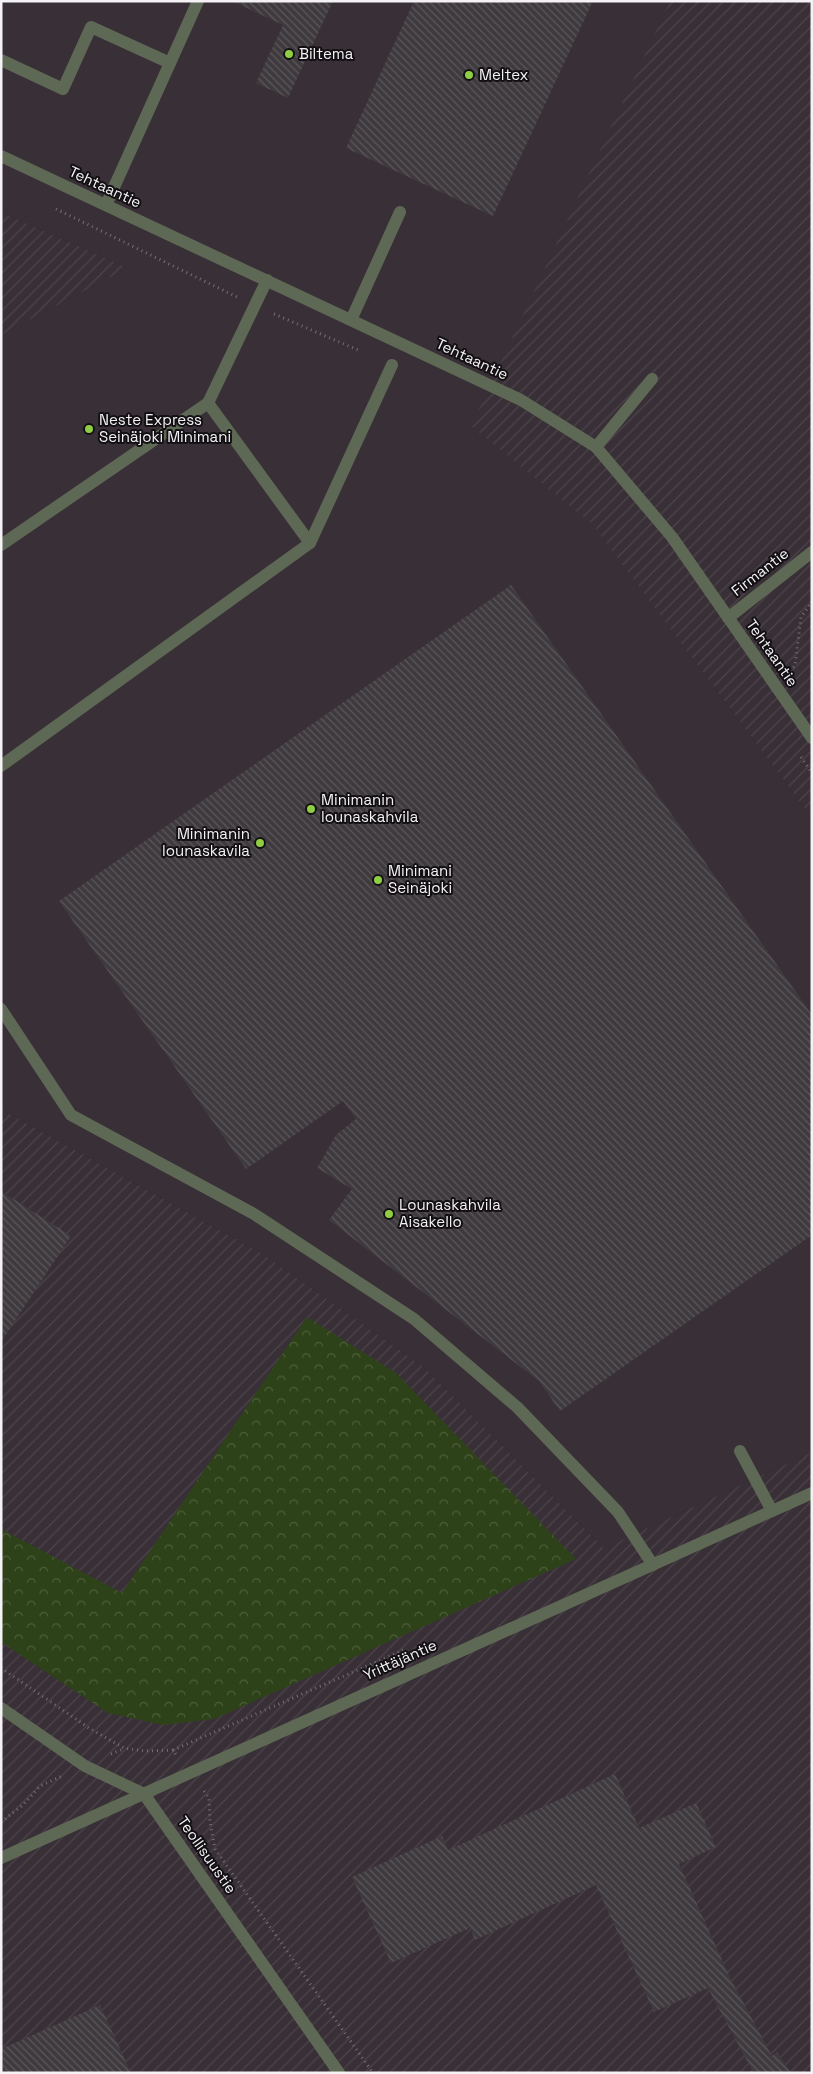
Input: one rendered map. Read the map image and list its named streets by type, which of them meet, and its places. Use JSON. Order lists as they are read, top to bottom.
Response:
{
  "streets": {
    "street": [
      "Tehtaantie",
      "Firmantie",
      "Yrittäjäntie",
      "Teollisuustie"
    ]
  },
  "crossings": [
    ["Tehtaantie", "Firmantie"],
    ["Yrittäjäntie", "Teollisuustie"]
  ],
  "places": [
    "Biltema",
    "Meltex",
    "Neste Express Seinäjoki Minimani",
    "Minimanin lounaskahvila",
    "Minimanin lounaskavila",
    "Minimani Seinäjoki",
    "Lounaskahvila Aisakello"
  ]
}
